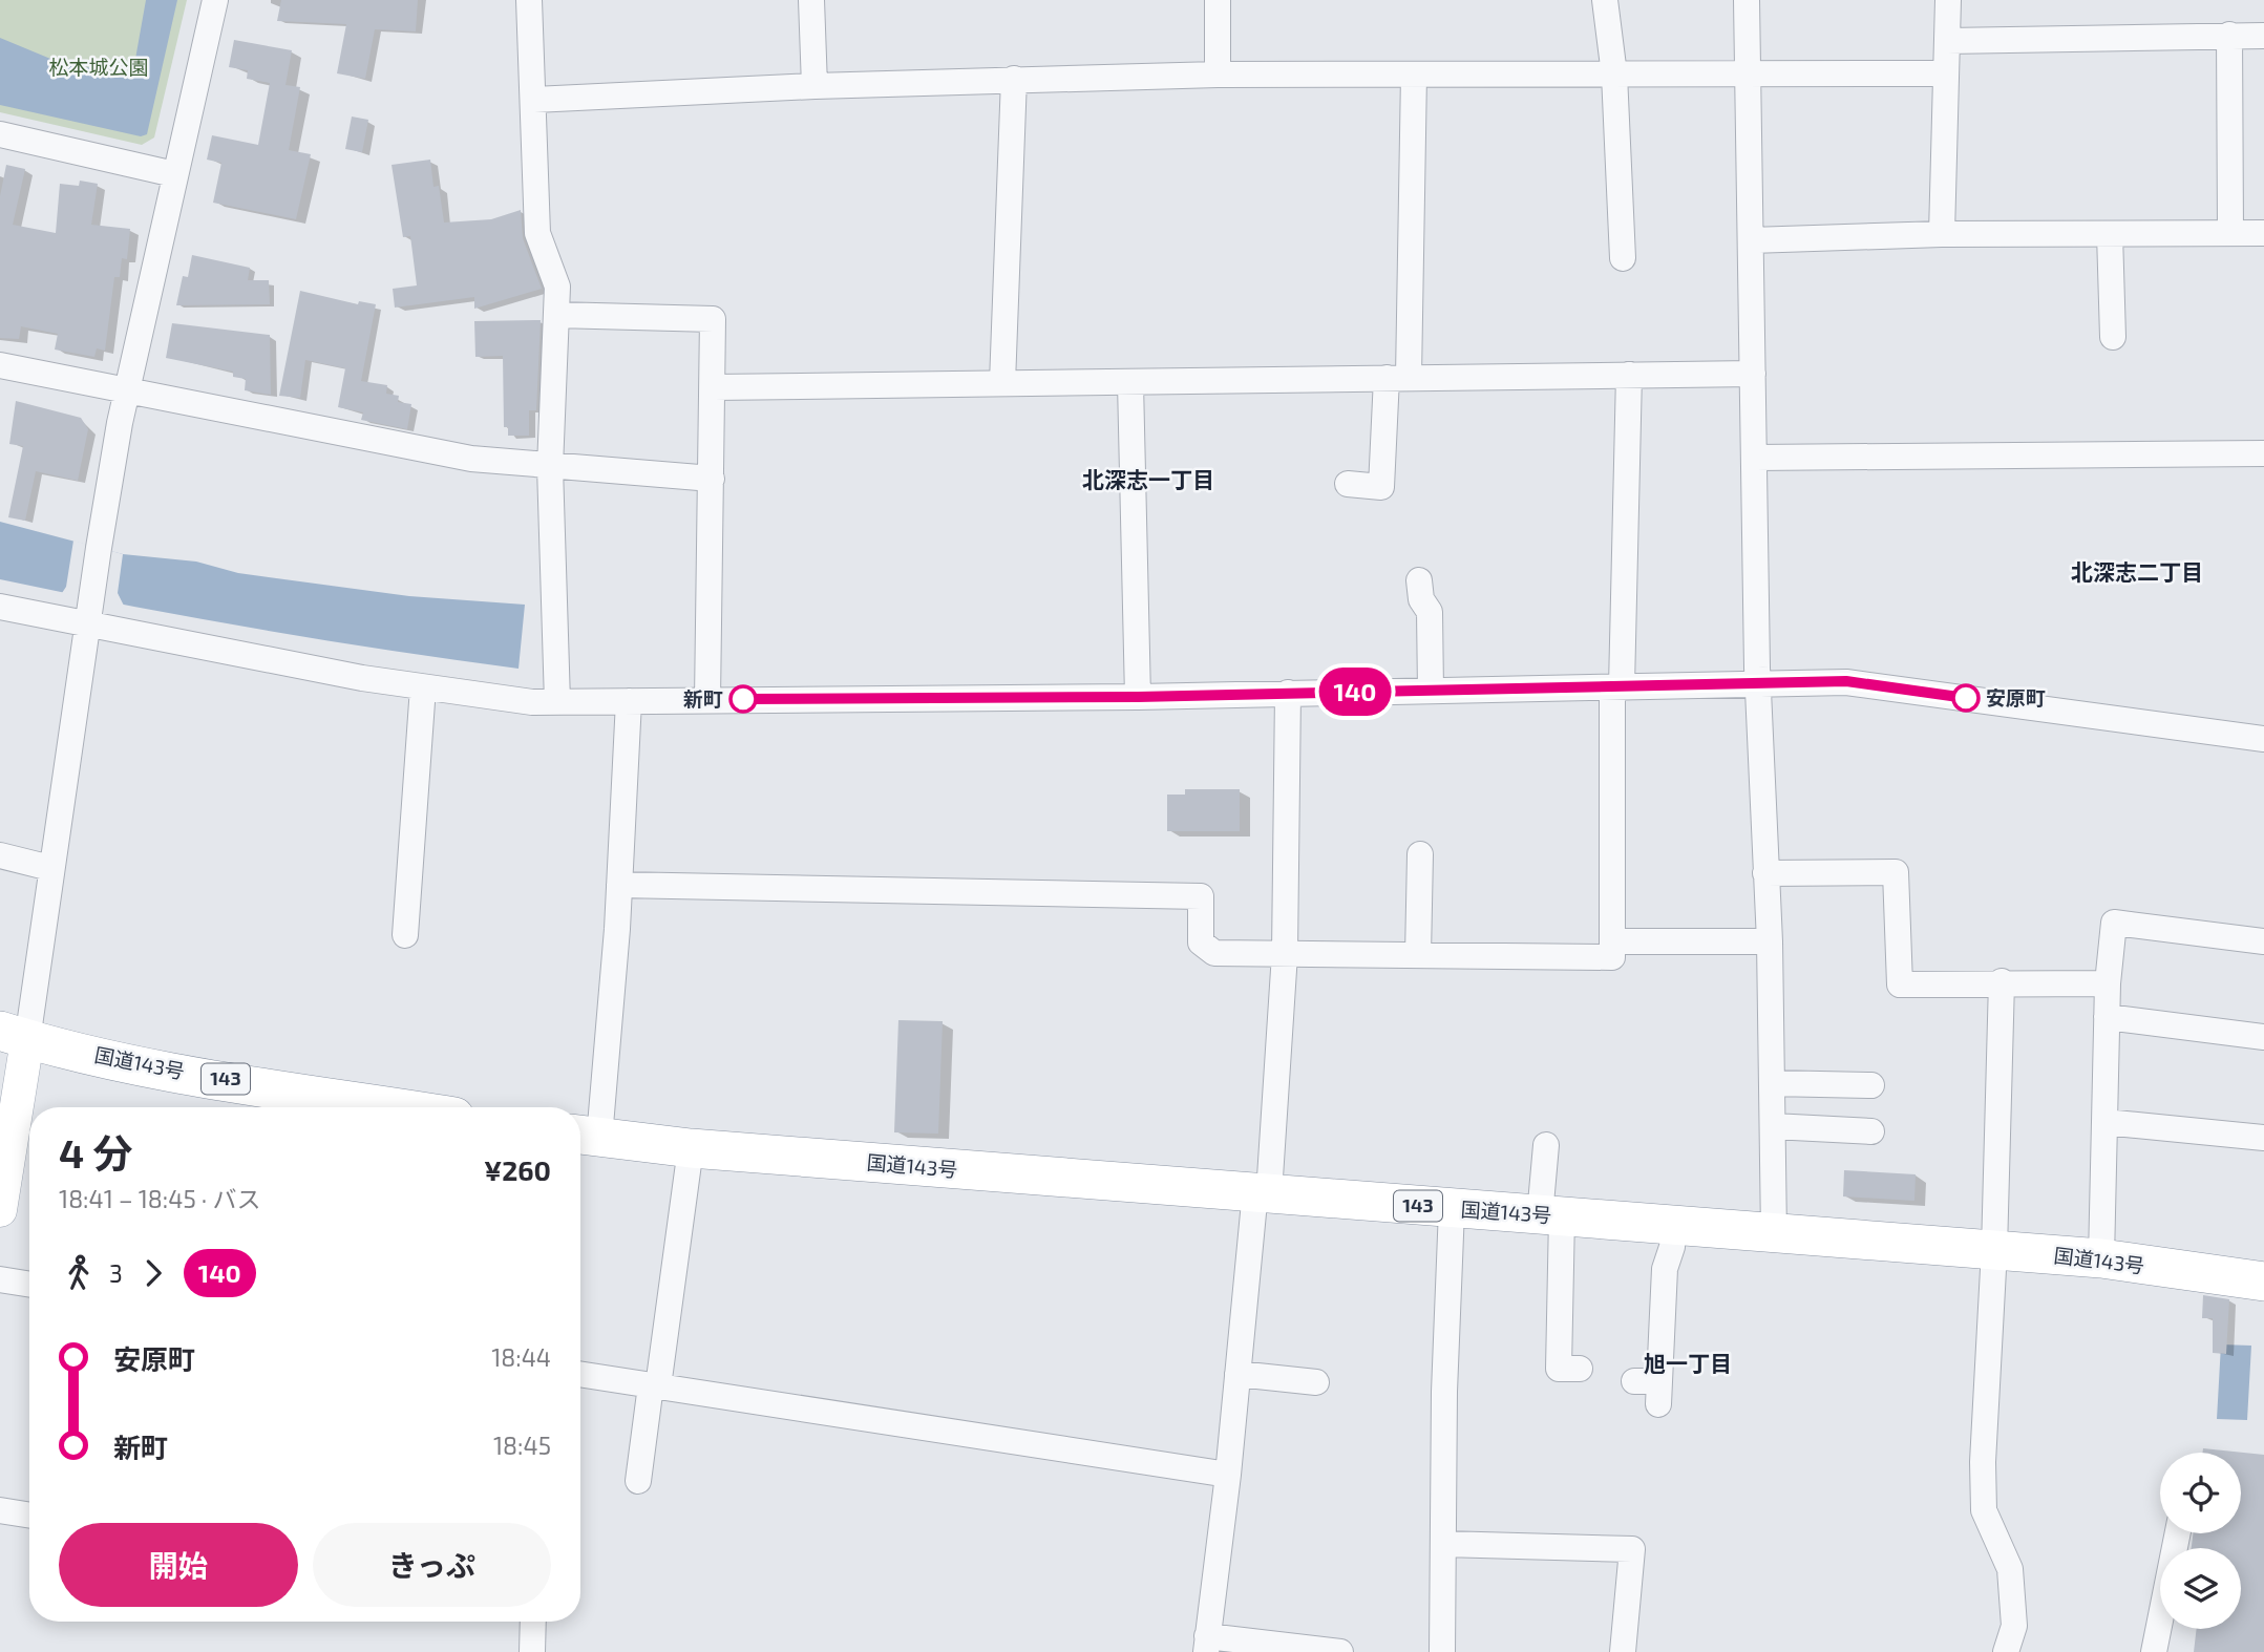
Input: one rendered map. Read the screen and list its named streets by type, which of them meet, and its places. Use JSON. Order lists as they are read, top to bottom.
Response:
{
  "streets": {
    "highway": ["国道143号", "143"]
  },
  "districts": ["北深志一丁目", "北深志二丁目", "旭一丁目"],
  "parks": ["松本城公園"],
  "places": ["安原町", "新町"],
  "lines": ["bus line 140"],
  "page": {
    "on_map": "140",
    "heading": ["4 分", "18:41 – 18:45 · バス", "¥260"],
    "legs": ["3", "140"],
    "list": [
      {
        "name": "安原町",
        "value": "18:44"
      },
      {
        "name": "新町",
        "value": "18:45"
      }
    ],
    "buttons": ["開始", "きっぷ"]
  }
}
